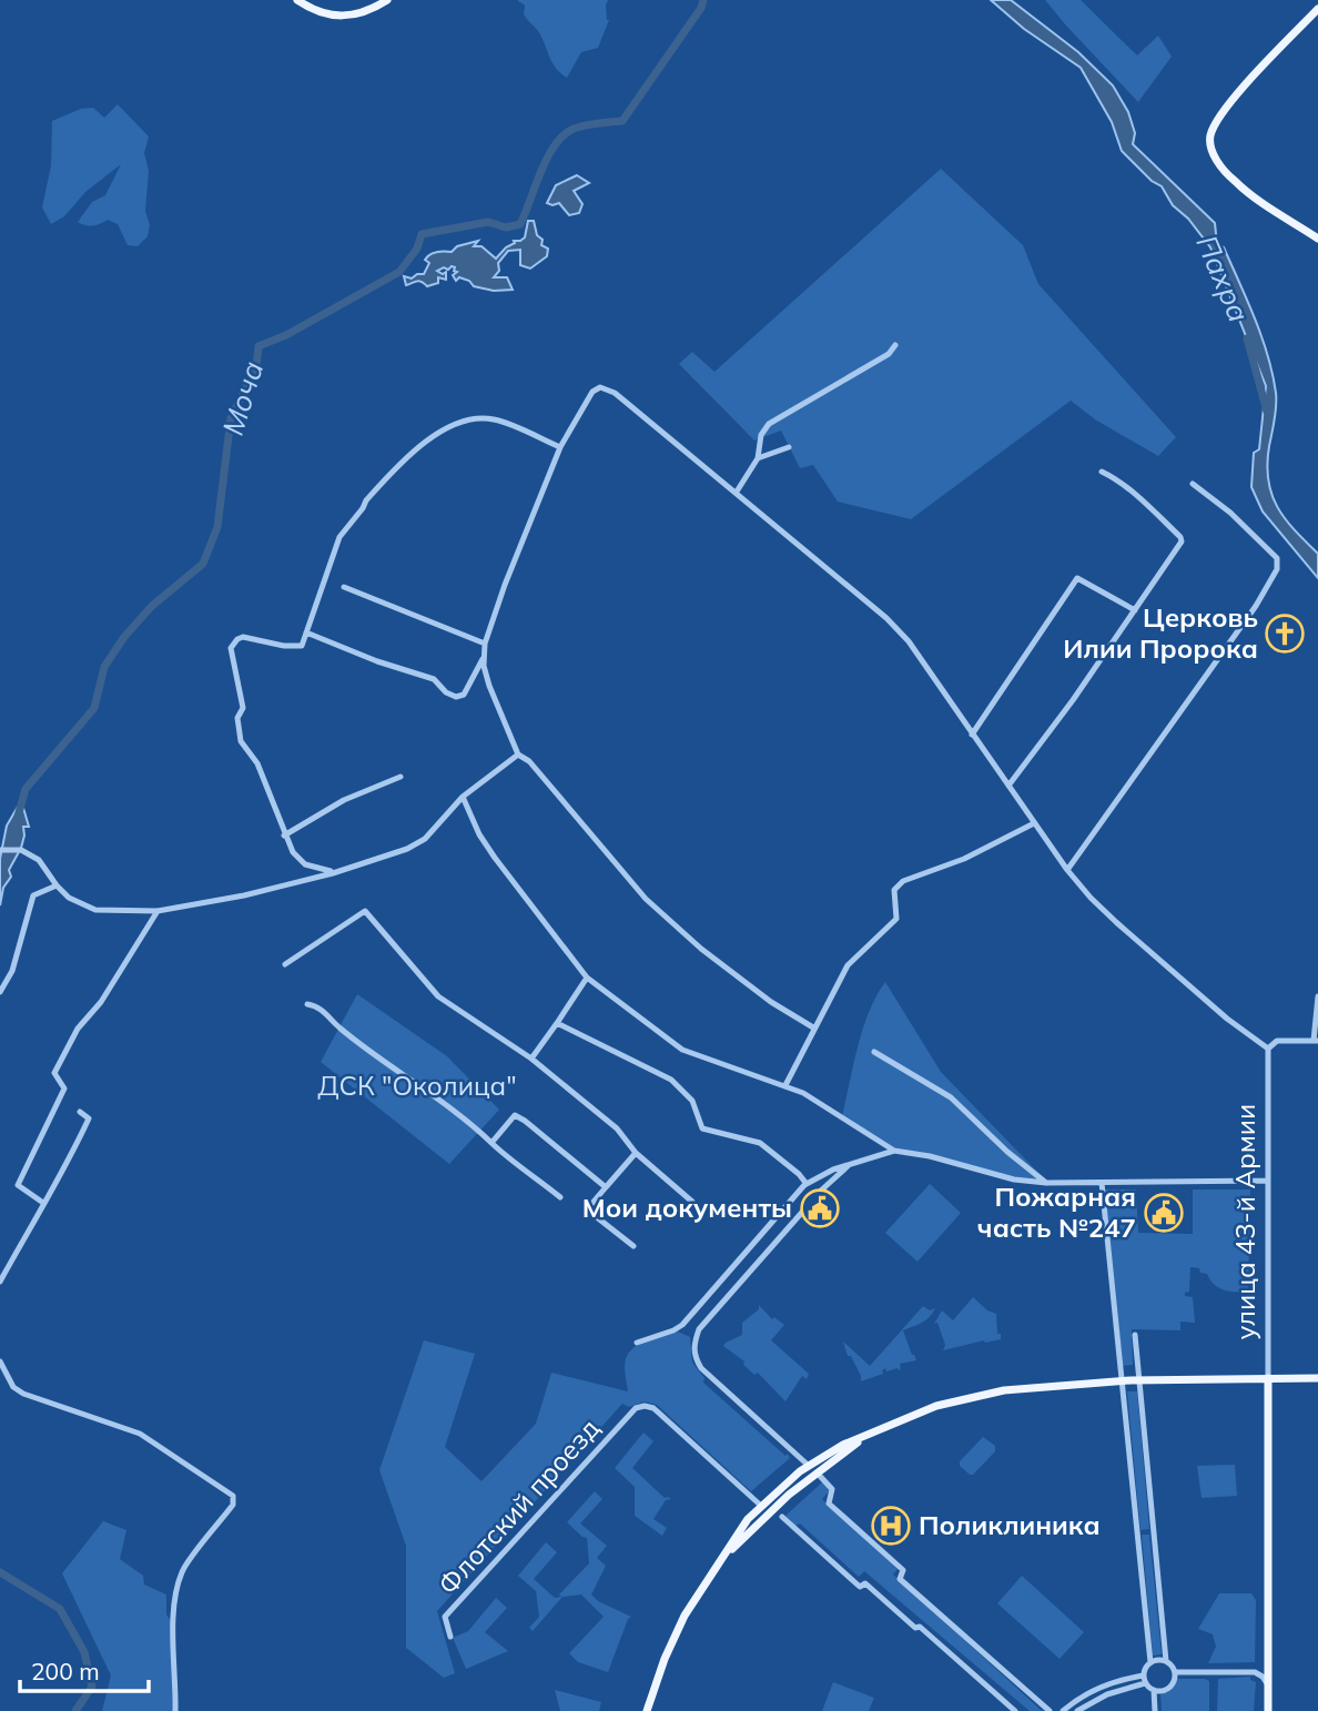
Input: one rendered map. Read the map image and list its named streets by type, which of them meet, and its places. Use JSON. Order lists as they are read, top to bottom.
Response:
{
  "streets": {
    "main road": ["улица 43-й Армии"],
    "street": ["Флотский проезд"]
  },
  "water": ["Пахра", "Моча"],
  "parks": ["ДСК \"Околица\""],
  "places": {
    "church": ["Церковь Илии Пророка"],
    "public building": ["Мои документы", "Пожарная часть №247"],
    "hospital": ["Поликлиника"]
  },
  "scale_bar": "200 m"
}
